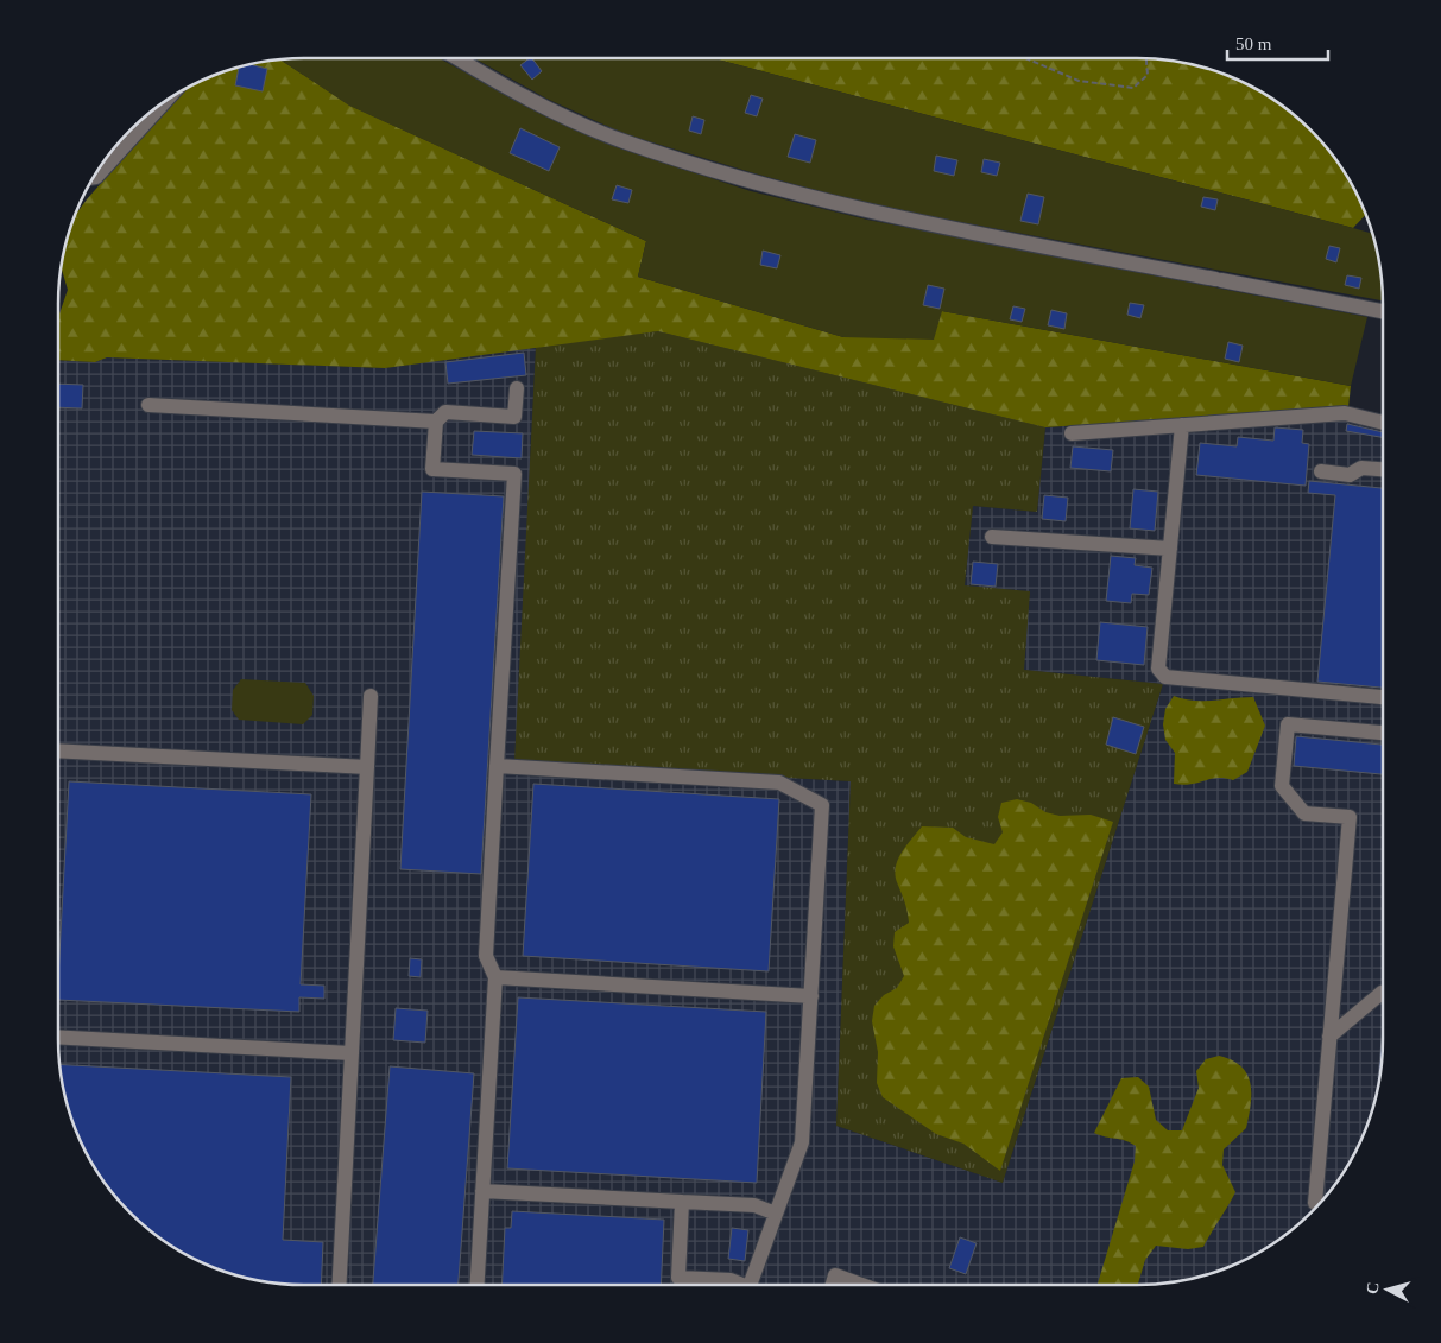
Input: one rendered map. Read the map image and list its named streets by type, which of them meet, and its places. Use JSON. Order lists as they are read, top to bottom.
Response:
{
  "scale_bar": "50 m",
  "north": "left"
}
